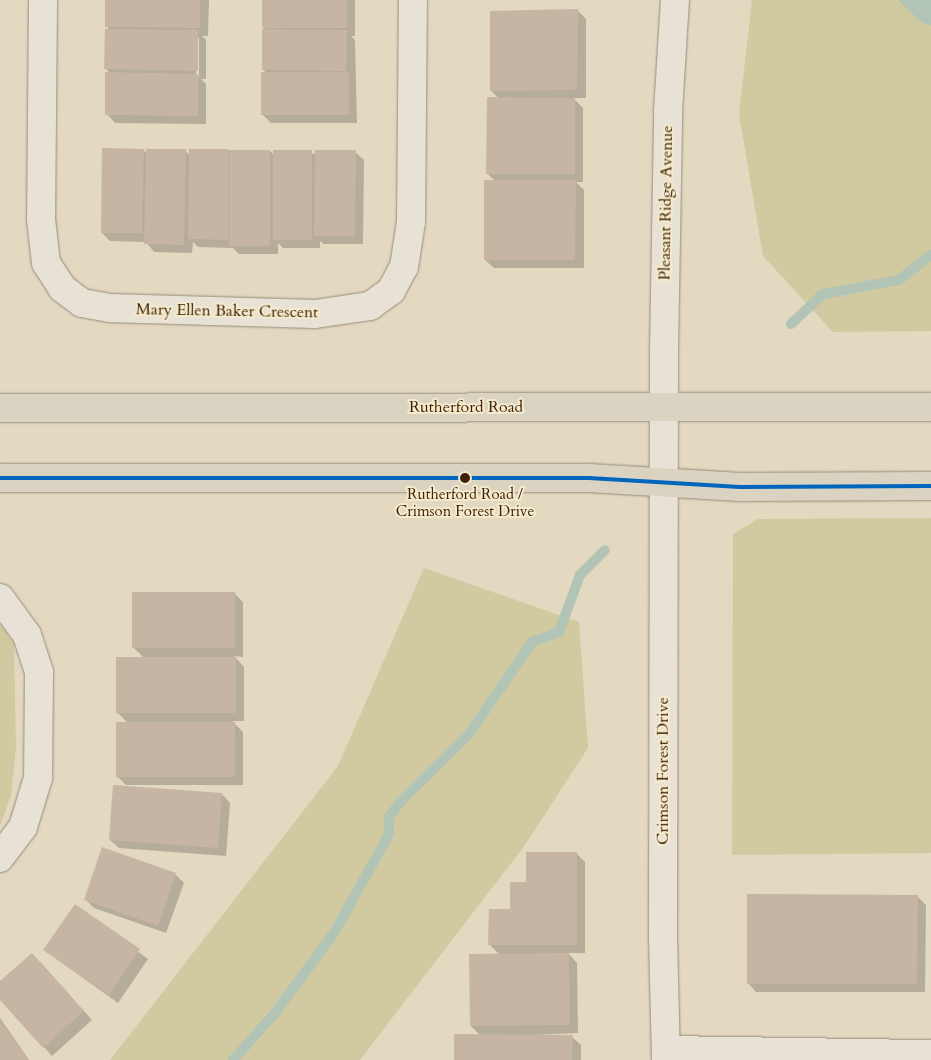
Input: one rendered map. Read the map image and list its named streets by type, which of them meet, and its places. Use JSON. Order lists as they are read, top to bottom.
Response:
{
  "streets": {
    "main road": ["Rutherford Road"],
    "street": ["Pleasant Ridge Avenue", "Mary Ellen Baker Crescent", "Crimson Forest Drive"]
  },
  "crossings": [
    ["Pleasant Ridge Avenue", "Rutherford Road"],
    ["Pleasant Ridge Avenue", "Crimson Forest Drive"]
  ],
  "places": ["Rutherford Road / Crimson Forest Drive"]
}
